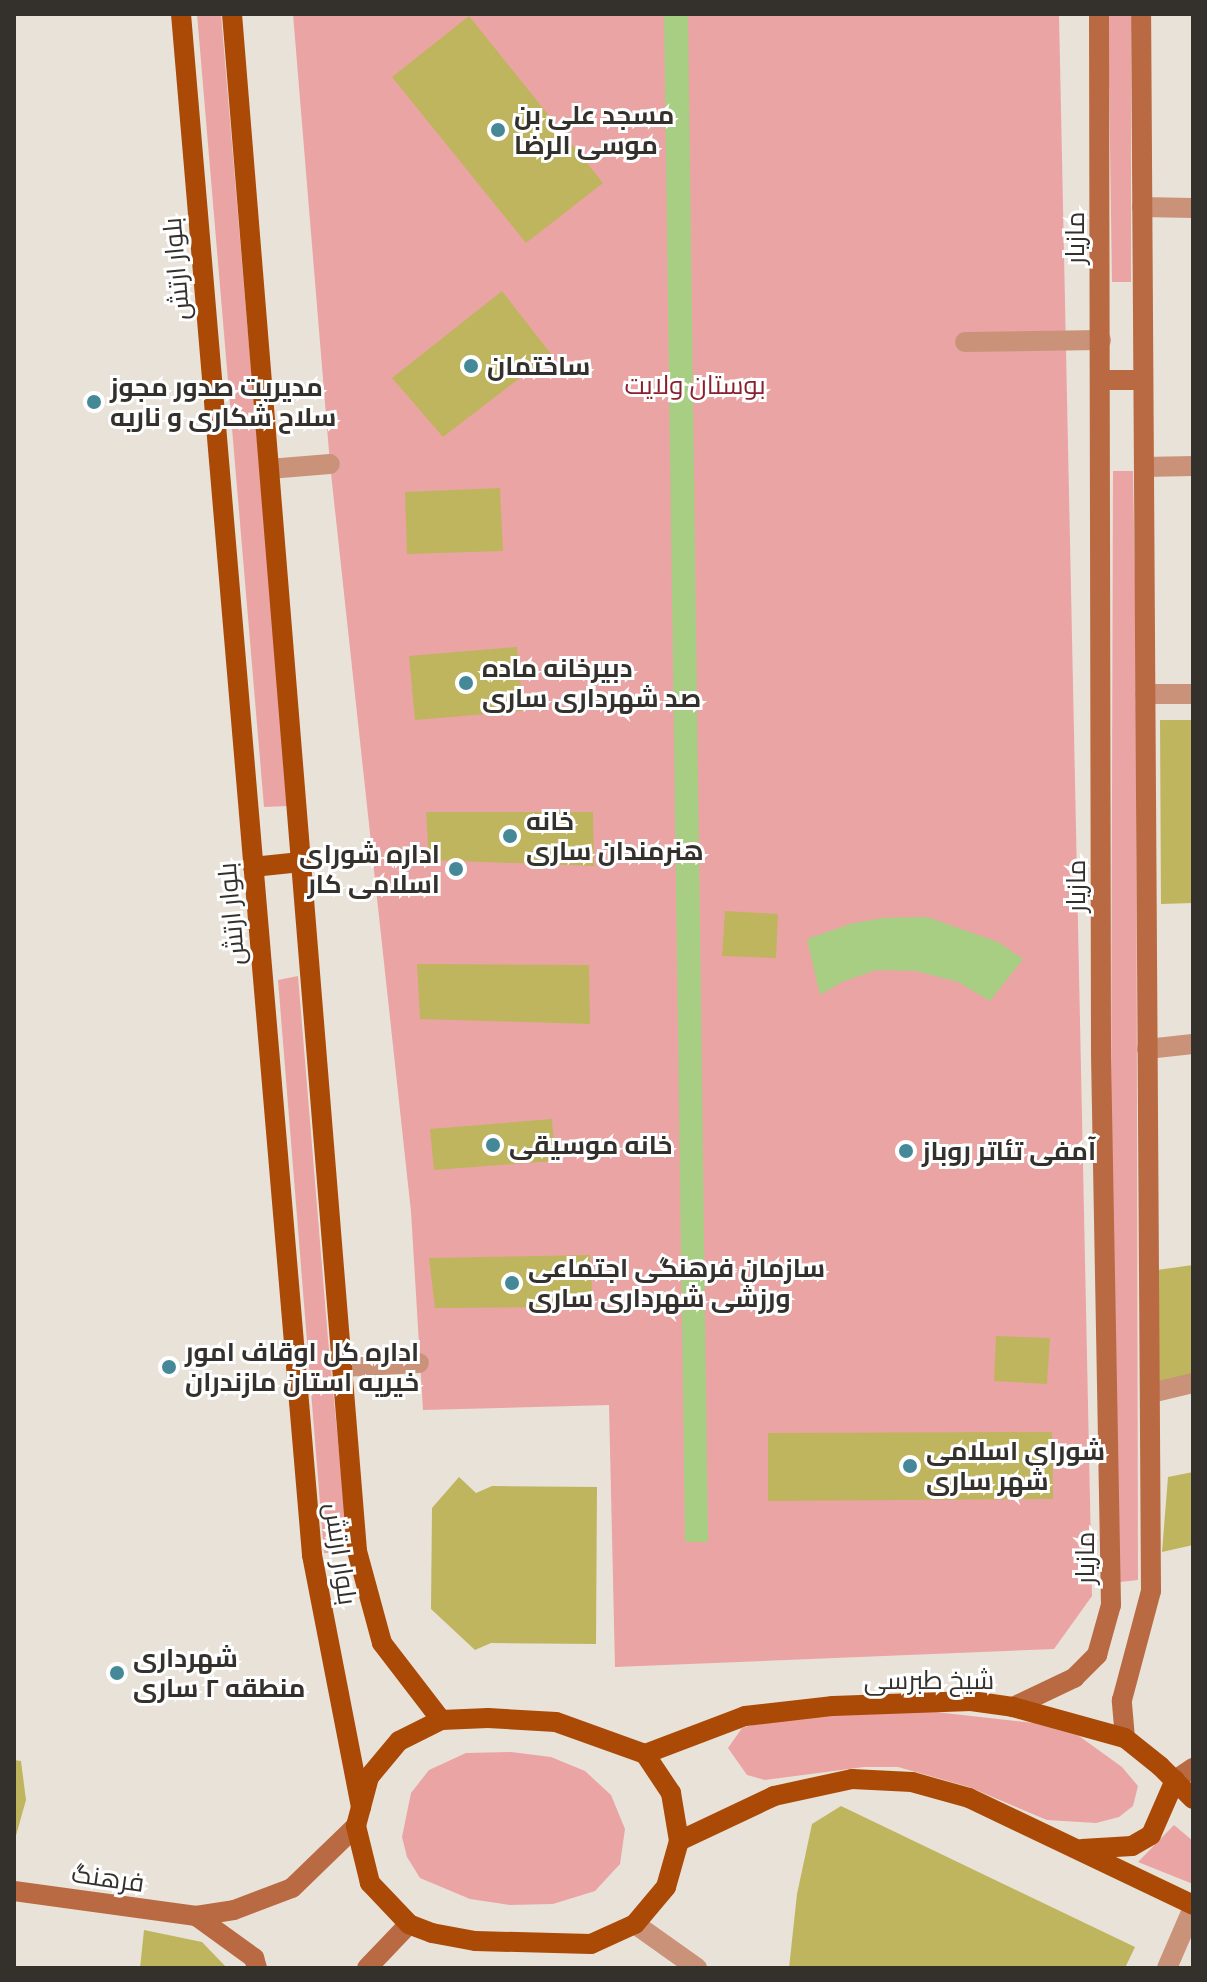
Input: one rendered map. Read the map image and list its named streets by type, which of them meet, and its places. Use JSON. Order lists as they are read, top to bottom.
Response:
{
  "streets": {
    "main road": [
      "مازیار",
      "بلوار ارتش",
      "شیخ طبرسی",
      "فرهنگ"
    ]
  },
  "crossings": [
    ["مازیار", "شیخ طبرسی"],
    ["بلوار ارتش", "شیخ طبرسی"],
    ["بلوار ارتش", "فرهنگ"],
    ["شیخ طبرسی", "فرهنگ"]
  ],
  "parks": ["بوستان ولایت"],
  "places": [
    "مسجد علی بن موسی الرضا",
    "ساختمان",
    "مدیریت صدور مجوز سلاح شکاری و ناریه",
    "دبیرخانه ماده صد شهرداری ساری",
    "خانه هنرمندان ساری",
    "اداره شورای اسلامی کار",
    "خانه موسیقی",
    "آمفی تئاتر روباز",
    "سازمان فرهنگی اجتماعی ورزشی شهرداری ساری",
    "اداره کل اوقاف امور خیریه استان مازندران",
    "شورای اسلامی شهر ساری",
    "شهرداری منطقه ۲ ساری"
  ]
}
